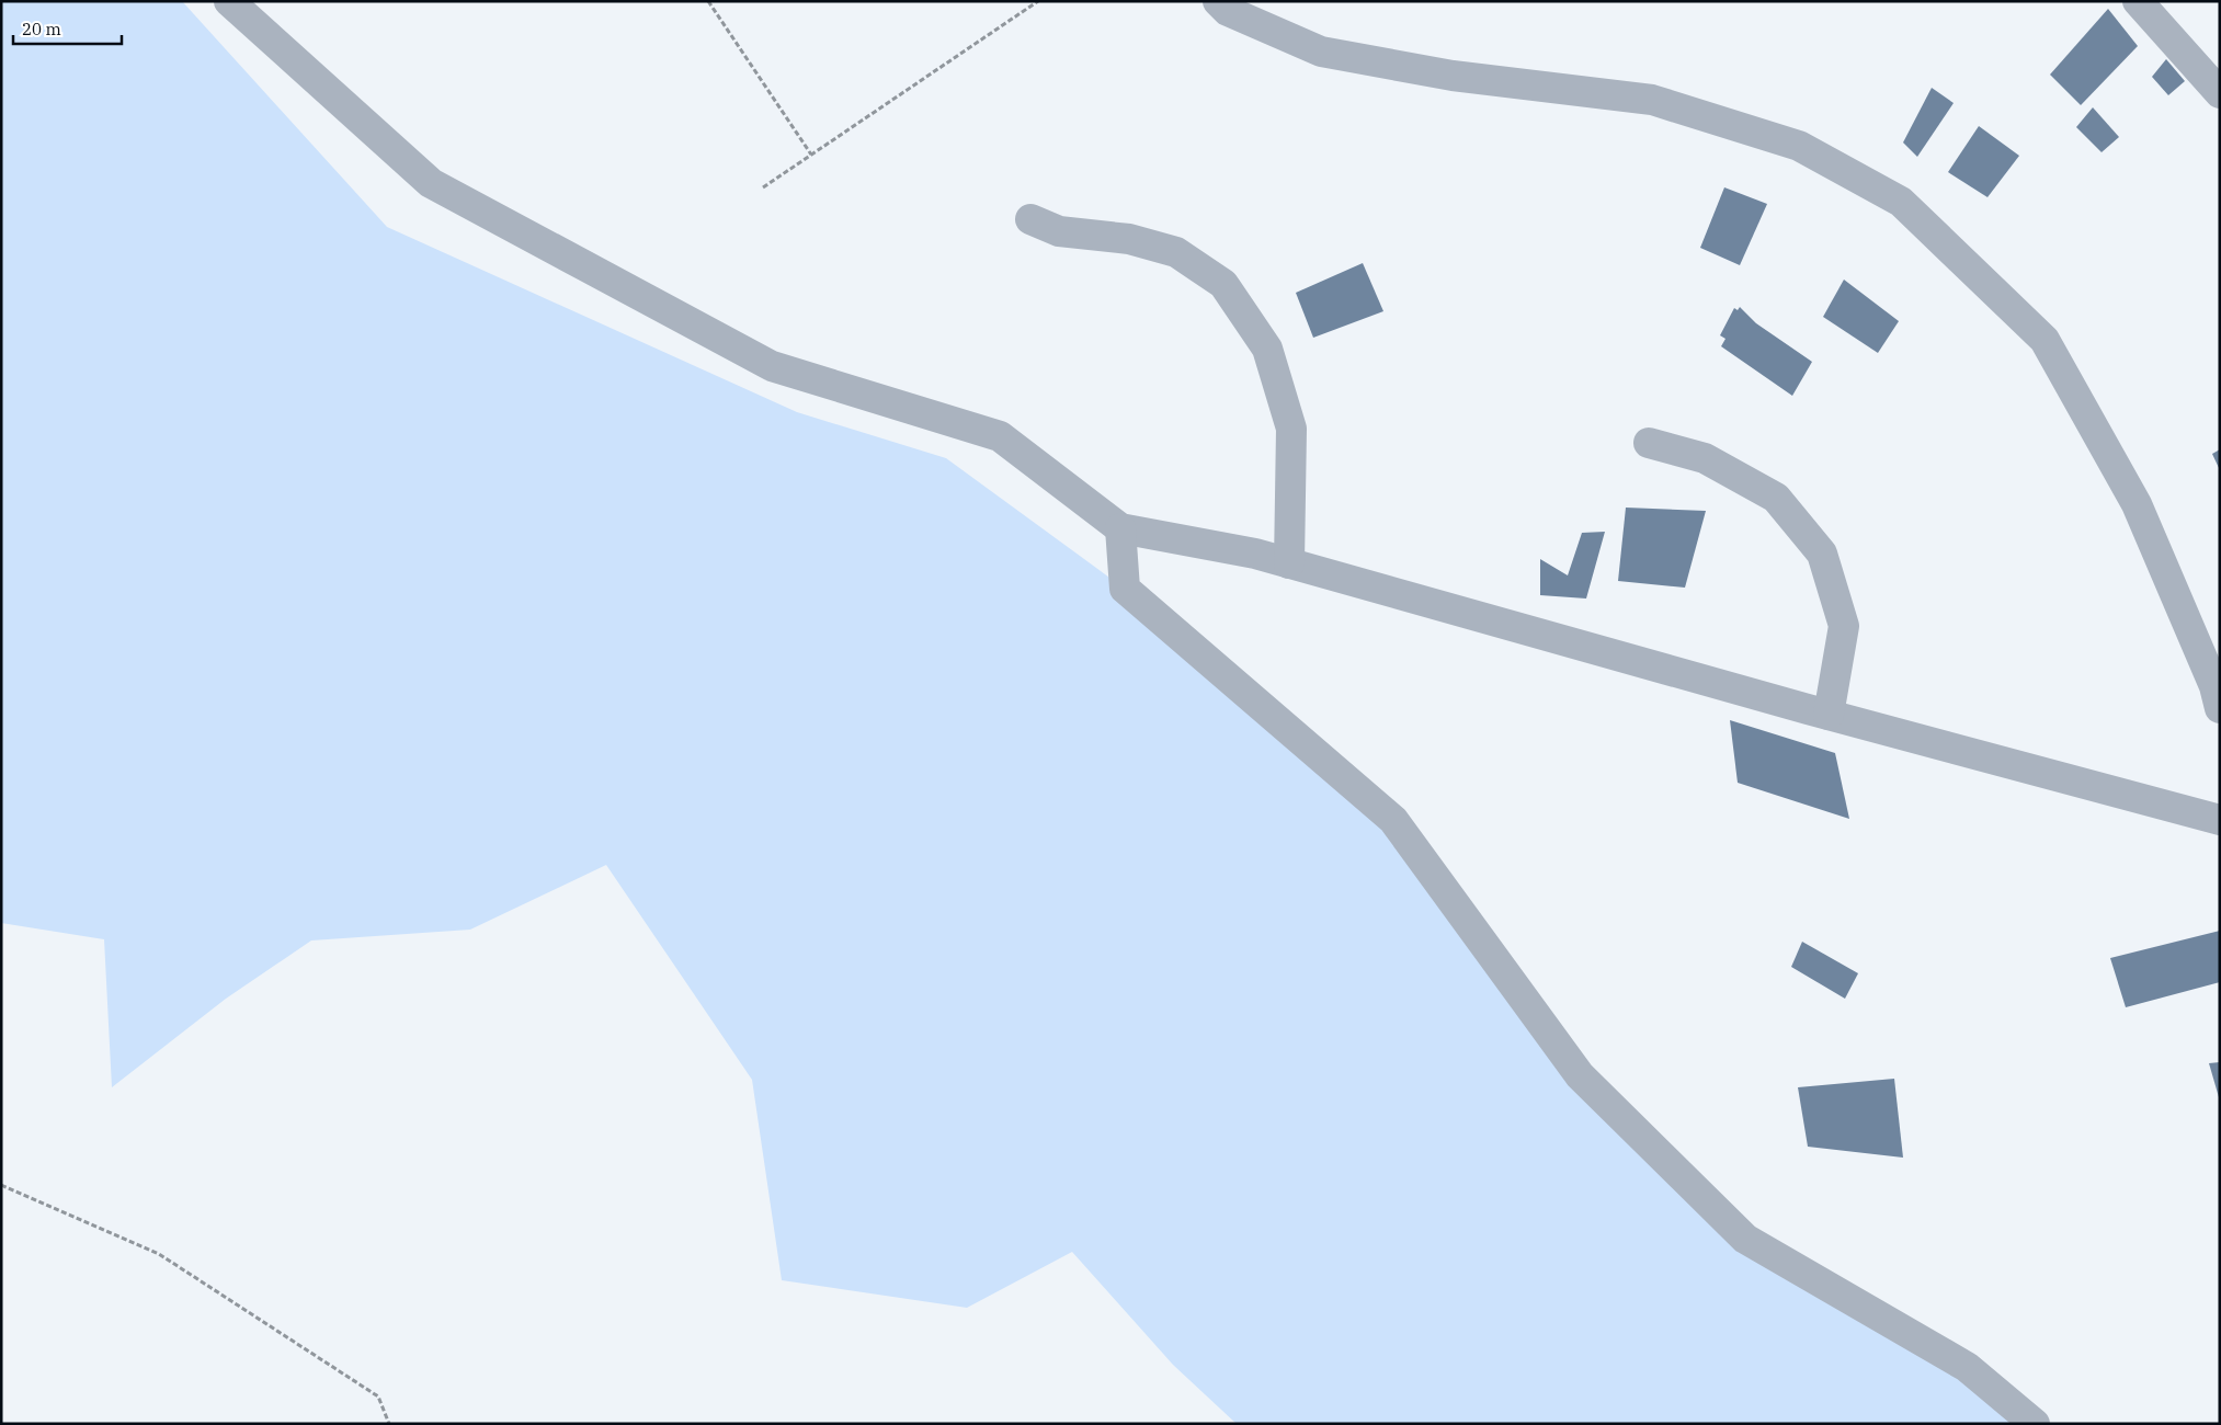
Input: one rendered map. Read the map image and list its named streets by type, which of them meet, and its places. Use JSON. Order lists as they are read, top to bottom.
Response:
{
  "scale_bar": "20 m"
}
